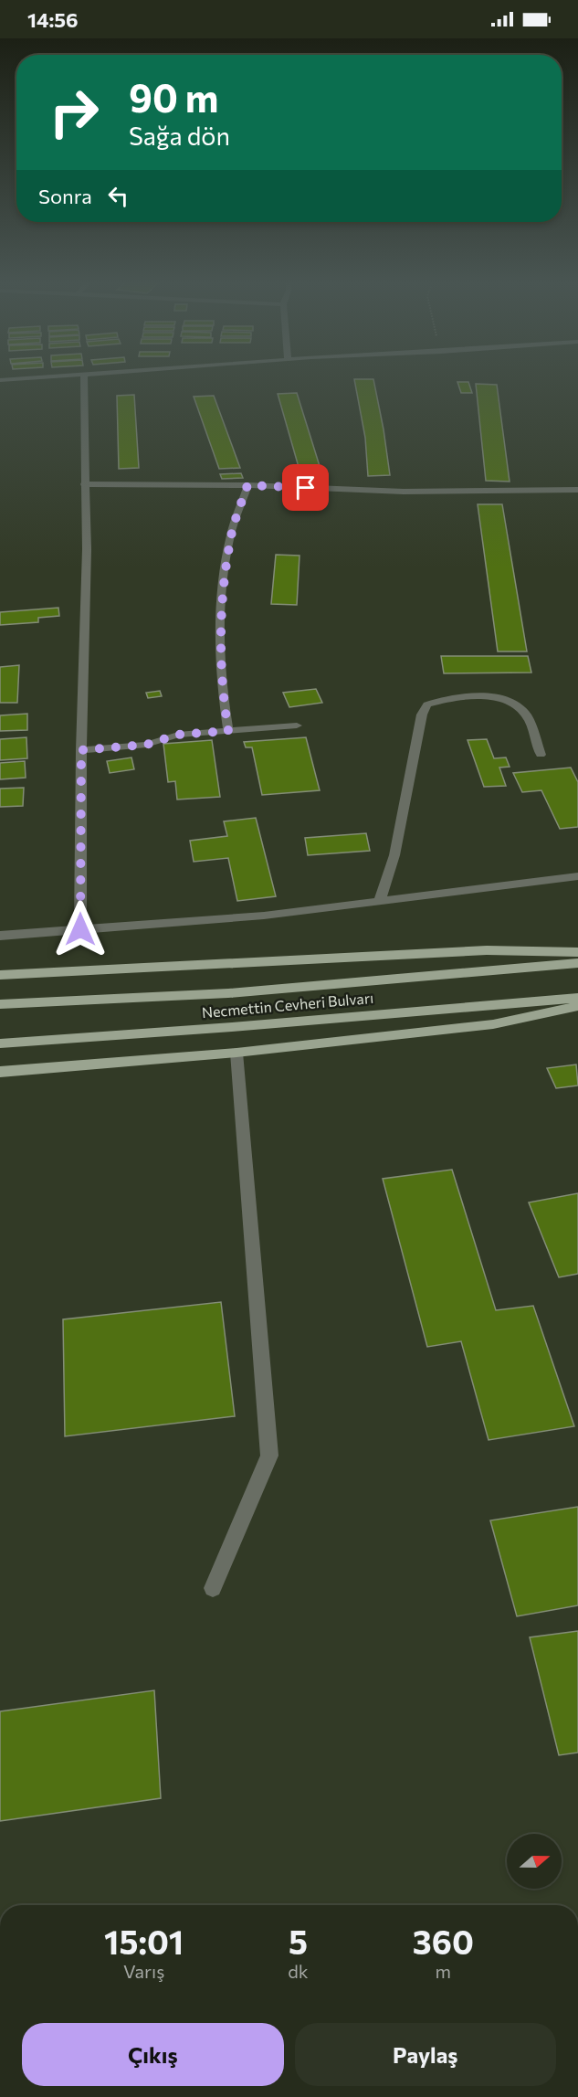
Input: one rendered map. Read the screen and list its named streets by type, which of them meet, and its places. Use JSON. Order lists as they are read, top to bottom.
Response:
{
  "streets": {
    "main road": ["Necmettin Cevheri Bulvarı"]
  },
  "north": "right",
  "page": {
    "status": "14:56",
    "turn": ["90 m", "Sağa dön"],
    "then": "Sonra",
    "eta": [
      "15:01",
      "Varış",
      "5",
      "dk",
      "360",
      "m"
    ],
    "buttons": ["Çıkış", "Paylaş"]
  }
}
